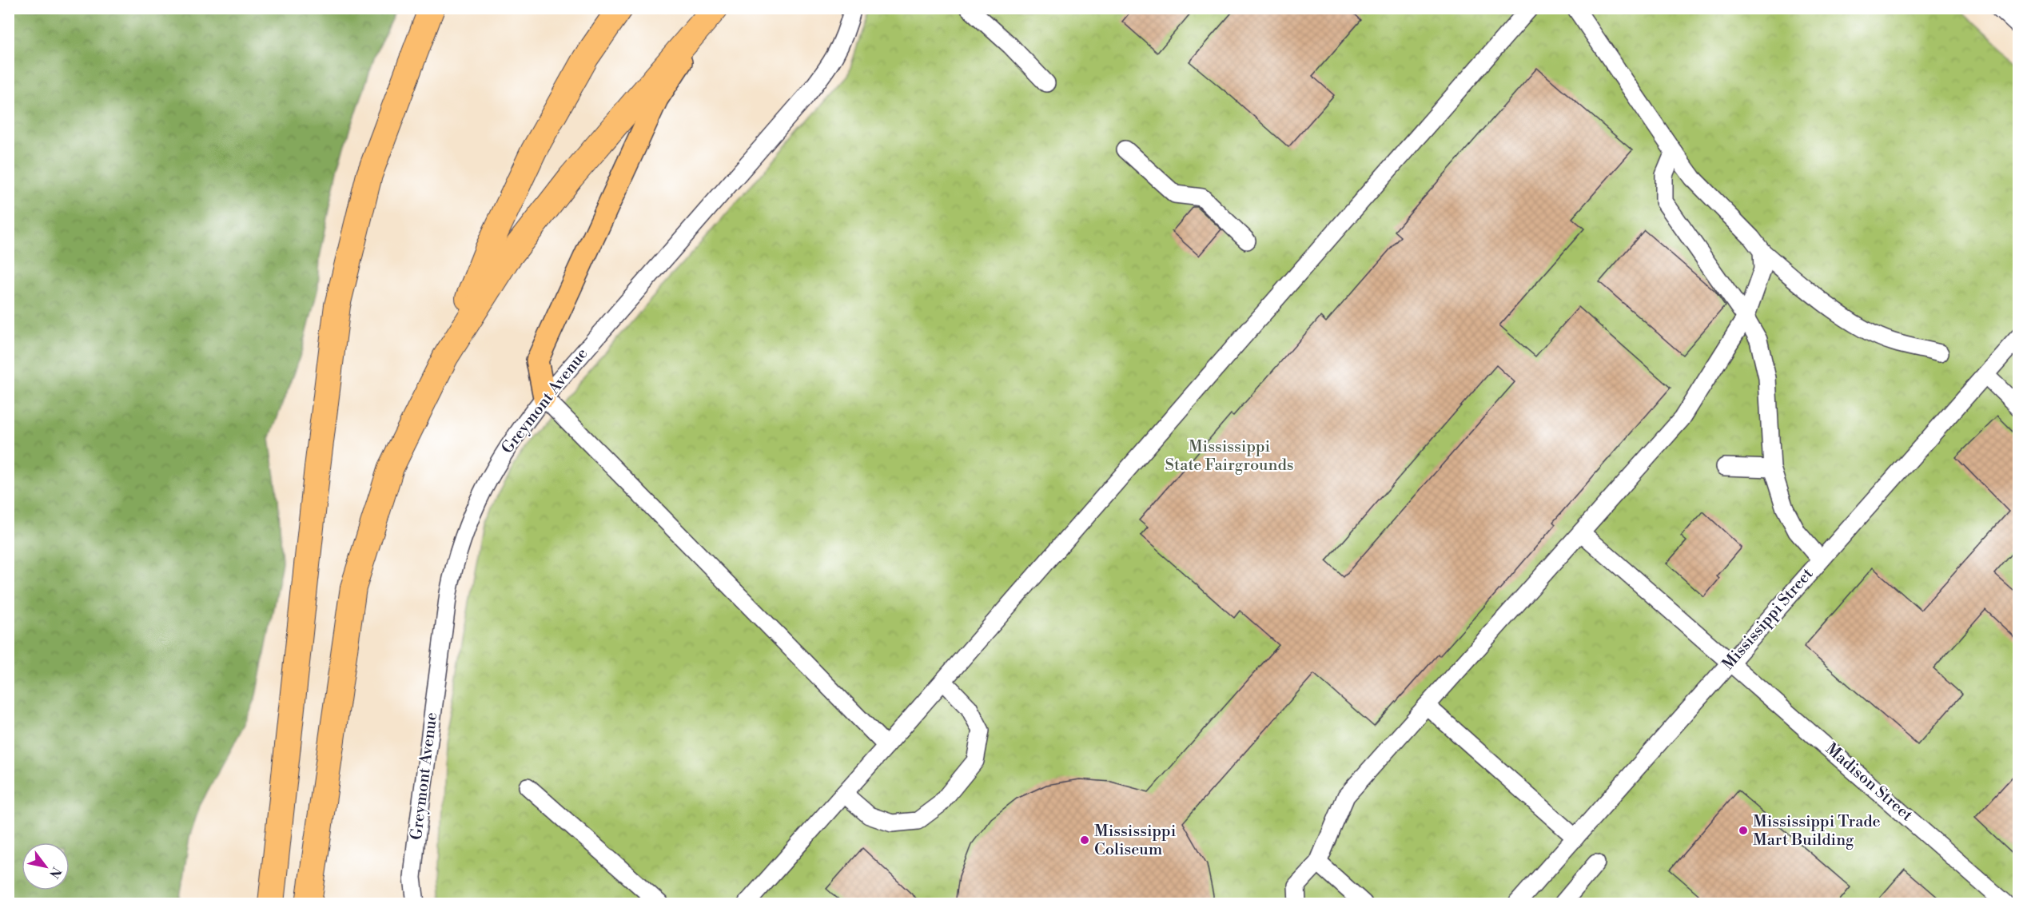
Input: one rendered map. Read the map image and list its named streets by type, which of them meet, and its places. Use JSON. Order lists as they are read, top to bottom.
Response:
{
  "streets": {
    "street": ["Greymont Avenue", "Mississippi Street", "Madison Street"]
  },
  "crossings": [
    ["Mississippi Street", "Madison Street"]
  ],
  "parks": ["Mississippi State Fairgrounds"],
  "places": ["Mississippi Trade Mart Building", "Mississippi Coliseum"],
  "north": "bottom right"
}
